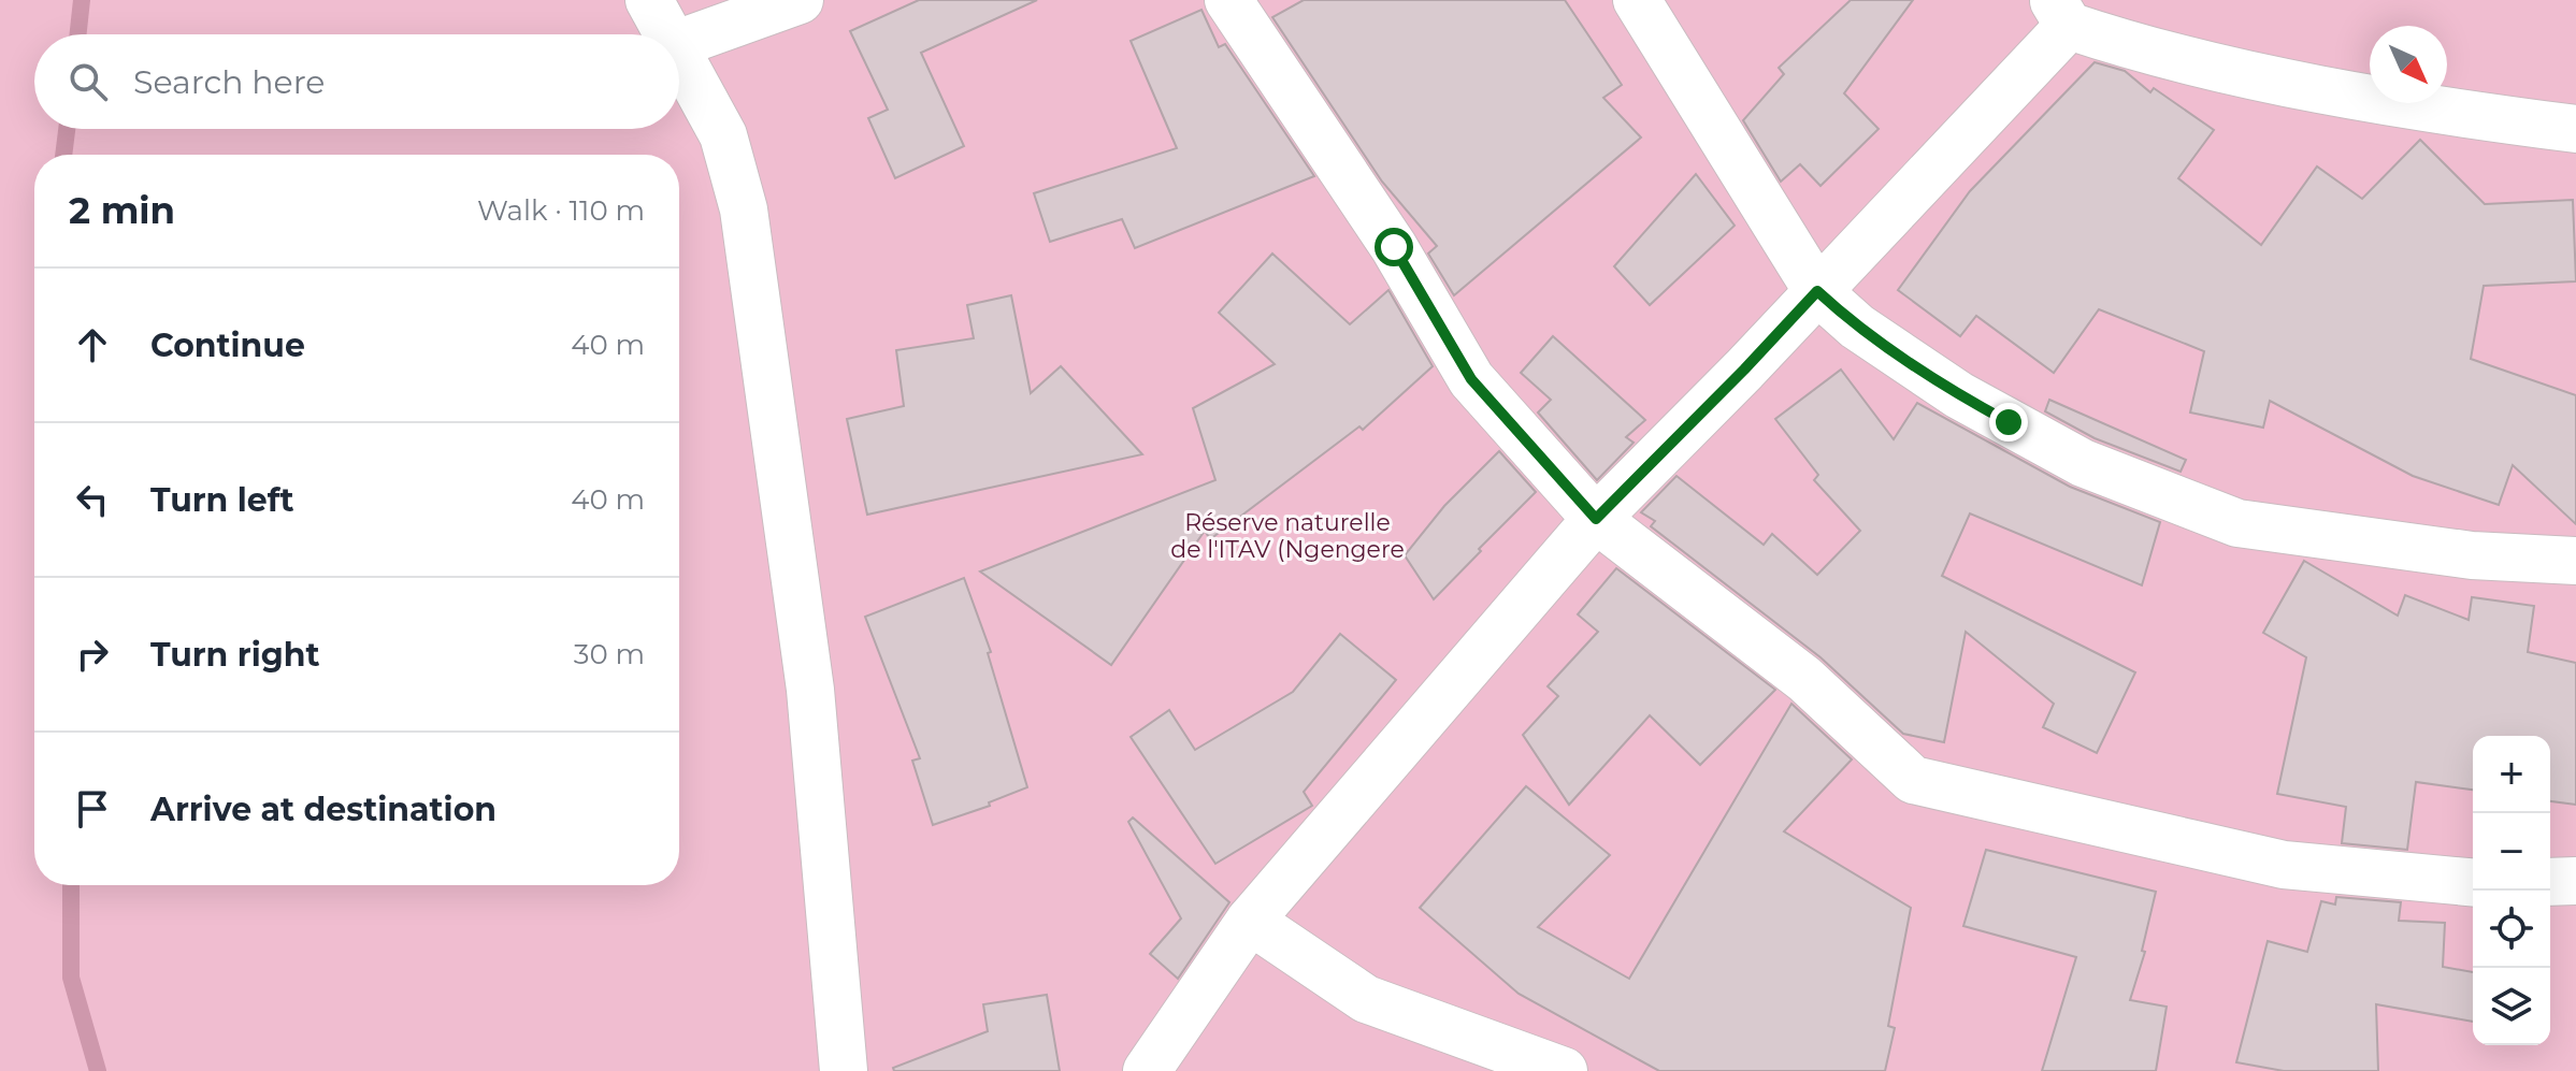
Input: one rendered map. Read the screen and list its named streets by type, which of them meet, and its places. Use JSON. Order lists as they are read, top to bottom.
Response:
{
  "parks": ["Réserve naturelle de l'ITAV (Ngengere"],
  "north": "bottom right",
  "page": {
    "search": "Search here",
    "heading": ["2 min", "Walk · 110 m"],
    "list": [
      ["Continue", "40 m"],
      ["Turn left", "40 m"],
      ["Turn right", "30 m"],
      "Arrive at destination"
    ],
    "map_buttons": ["+", "−"]
  }
}
